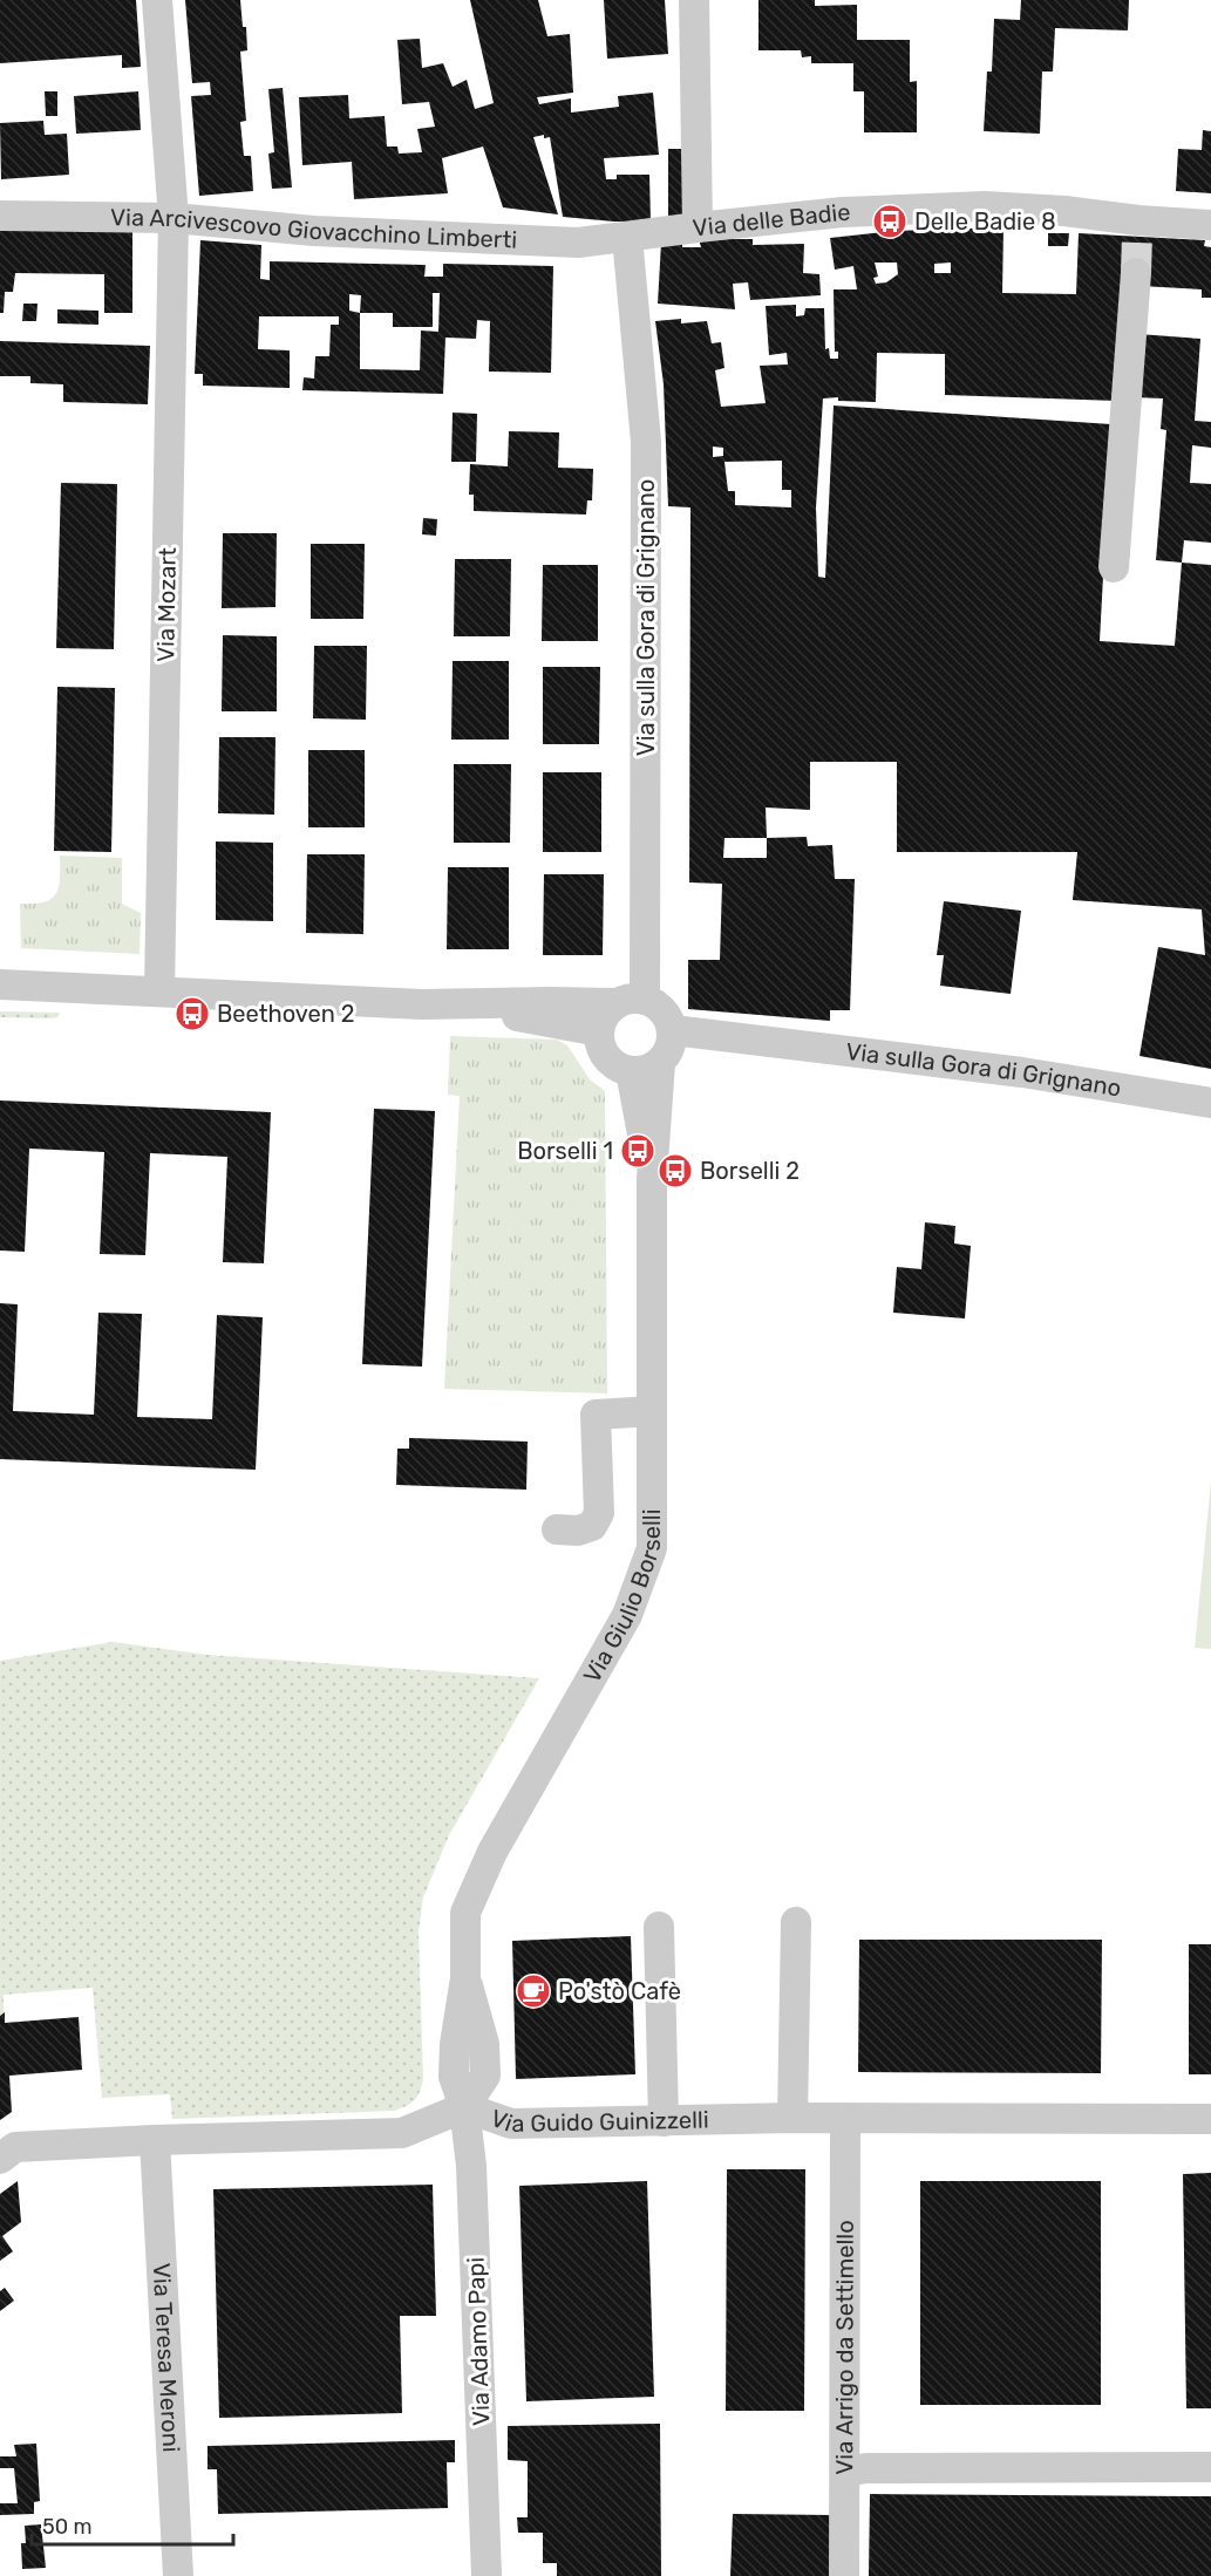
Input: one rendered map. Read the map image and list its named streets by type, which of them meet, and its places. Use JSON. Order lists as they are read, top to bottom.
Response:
{
  "streets": {
    "street": [
      "Via delle Badie",
      "Via Arcivescovo Giovacchino Limberti",
      "Via Mozart",
      "Via sulla Gora di Grignano",
      "Via Giulio Borselli",
      "Via Guido Guinizzelli",
      "Via Adamo Papi",
      "Via Arrigo da Settimello",
      "Via Teresa Meroni"
    ]
  },
  "crossings": [
    ["Via delle Badie", "Via Arcivescovo Giovacchino Limberti"],
    ["Via delle Badie", "Via sulla Gora di Grignano"],
    ["Via Arcivescovo Giovacchino Limberti", "Via Mozart"],
    ["Via Arcivescovo Giovacchino Limberti", "Via sulla Gora di Grignano"],
    ["Via sulla Gora di Grignano", "Via Giulio Borselli"],
    ["Via Giulio Borselli", "Via Guido Guinizzelli"],
    ["Via Giulio Borselli", "Via Adamo Papi"],
    ["Via Guido Guinizzelli", "Via Adamo Papi"],
    ["Via Guido Guinizzelli", "Via Arrigo da Settimello"],
    ["Via Guido Guinizzelli", "Via Teresa Meroni"]
  ],
  "places": {
    "bus stop": [
      "Delle Badie 8",
      "Beethoven 2",
      "Borselli 1",
      "Borselli 2"
    ],
    "cafe": ["Po'stò Cafè"]
  },
  "scale_bar": "50 m"
}
